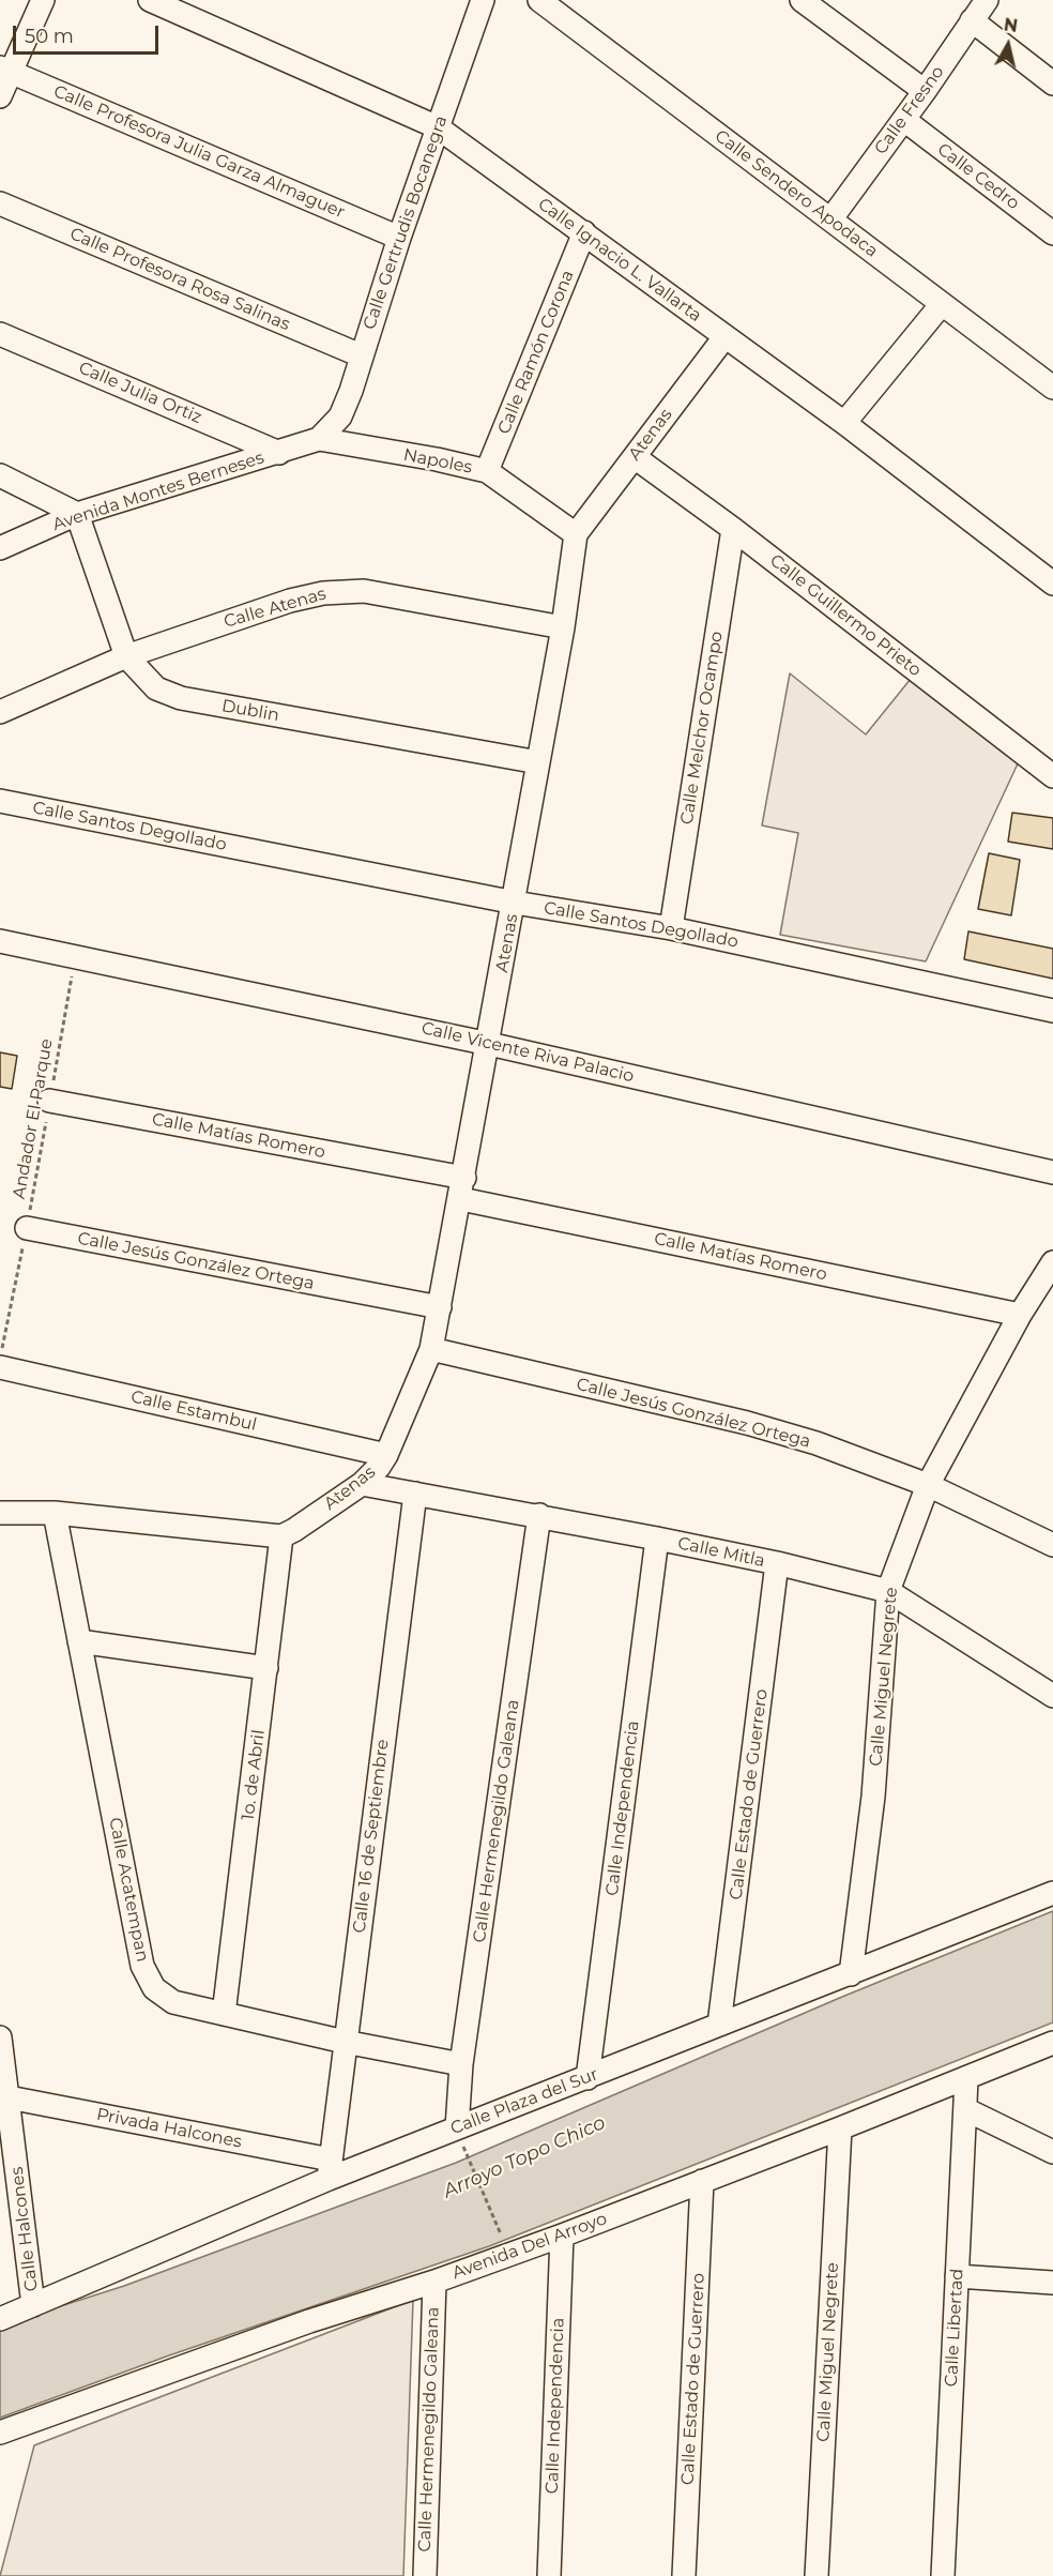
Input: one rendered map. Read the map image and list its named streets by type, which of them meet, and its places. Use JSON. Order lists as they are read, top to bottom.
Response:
{
  "streets": {
    "street": [
      "Calle Fresno",
      "Calle Profesora Julia Garza Almaguer",
      "Calle Cedro",
      "Calle Sendero Apodaca",
      "Calle Gertrudis Bocanegra",
      "Calle Ignacio L. Vallarta",
      "Calle Profesora Rosa Salinas",
      "Calle Ramón Corona",
      "Calle Julia Ortiz",
      "Atenas",
      "Napoles",
      "Avenida Montes Berneses",
      "Calle Atenas",
      "Calle Guillermo Prieto",
      "Dublin",
      "Calle Melchor Ocampo",
      "Calle Santos Degollado",
      "Calle Vicente Riva Palacio",
      "Calle Matías Romero",
      "Calle Jesús González Ortega",
      "Calle Estambul",
      "Calle Mitla",
      "Calle Miguel Negrete",
      "1o. de Abril",
      "Calle Estado de Guerrero",
      "Calle Independencia",
      "Calle Hermenegildo Galeana",
      "Calle 16 de Septiembre",
      "Calle Acatempan",
      "Calle Plaza del Sur",
      "Privada Halcones",
      "Calle Halcones",
      "Avenida Del Arroyo",
      "Calle Libertad"
    ],
    "path": ["Andador El Parque"]
  },
  "crossings": [
    ["Calle Fresno", "Calle Cedro"],
    ["Calle Fresno", "Calle Sendero Apodaca"],
    ["Calle Profesora Julia Garza Almaguer", "Calle Gertrudis Bocanegra"],
    ["Calle Gertrudis Bocanegra", "Calle Ignacio L. Vallarta"],
    ["Calle Gertrudis Bocanegra", "Calle Profesora Rosa Salinas"],
    ["Calle Gertrudis Bocanegra", "Napoles"],
    ["Calle Gertrudis Bocanegra", "Avenida Montes Berneses"],
    ["Calle Ignacio L. Vallarta", "Calle Ramón Corona"],
    ["Calle Ignacio L. Vallarta", "Atenas"],
    ["Calle Ramón Corona", "Napoles"],
    ["Calle Julia Ortiz", "Avenida Montes Berneses"],
    ["Atenas", "Napoles"],
    ["Atenas", "Calle Atenas"],
    ["Atenas", "Calle Guillermo Prieto"],
    ["Atenas", "Dublin"],
    ["Atenas", "Calle Santos Degollado"],
    ["Atenas", "Calle Vicente Riva Palacio"],
    ["Atenas", "Calle Matías Romero"],
    ["Atenas", "Calle Jesús González Ortega"],
    ["Atenas", "Calle Estambul"],
    ["Atenas", "Calle Mitla"],
    ["Atenas", "1o. de Abril"],
    ["Napoles", "Avenida Montes Berneses"],
    ["Avenida Montes Berneses", "Dublin"],
    ["Calle Atenas", "Dublin"],
    ["Calle Guillermo Prieto", "Calle Melchor Ocampo"],
    ["Calle Melchor Ocampo", "Calle Santos Degollado"],
    ["Calle Vicente Riva Palacio", "Andador El Parque"],
    ["Andador El Parque", "Calle Matías Romero"],
    ["Andador El Parque", "Calle Jesús González Ortega"],
    ["Andador El Parque", "Calle Estambul"],
    ["Calle Matías Romero", "Calle Miguel Negrete"],
    ["Calle Jesús González Ortega", "Calle Miguel Negrete"],
    ["Calle Mitla", "Calle Miguel Negrete"],
    ["Calle Mitla", "Calle Estado de Guerrero"],
    ["Calle Mitla", "Calle Independencia"],
    ["Calle Mitla", "Calle Hermenegildo Galeana"],
    ["Calle Mitla", "Calle 16 de Septiembre"],
    ["Calle Miguel Negrete", "Calle Plaza del Sur"],
    ["Calle Miguel Negrete", "Avenida Del Arroyo"],
    ["1o. de Abril", "Calle Acatempan"],
    ["Calle Estado de Guerrero", "Calle Plaza del Sur"],
    ["Calle Estado de Guerrero", "Avenida Del Arroyo"],
    ["Calle Independencia", "Calle Plaza del Sur"],
    ["Calle Independencia", "Avenida Del Arroyo"],
    ["Calle Hermenegildo Galeana", "Calle Acatempan"],
    ["Calle Hermenegildo Galeana", "Calle Plaza del Sur"],
    ["Calle Hermenegildo Galeana", "Avenida Del Arroyo"],
    ["Calle 16 de Septiembre", "Calle Acatempan"],
    ["Calle 16 de Septiembre", "Calle Plaza del Sur"],
    ["Calle 16 de Septiembre", "Privada Halcones"],
    ["Calle Plaza del Sur", "Privada Halcones"],
    ["Calle Plaza del Sur", "Calle Halcones"],
    ["Privada Halcones", "Calle Halcones"],
    ["Avenida Del Arroyo", "Calle Libertad"]
  ],
  "water": ["Arroyo Topo Chico"],
  "scale_bar": "50 m",
  "north": "top"
}
